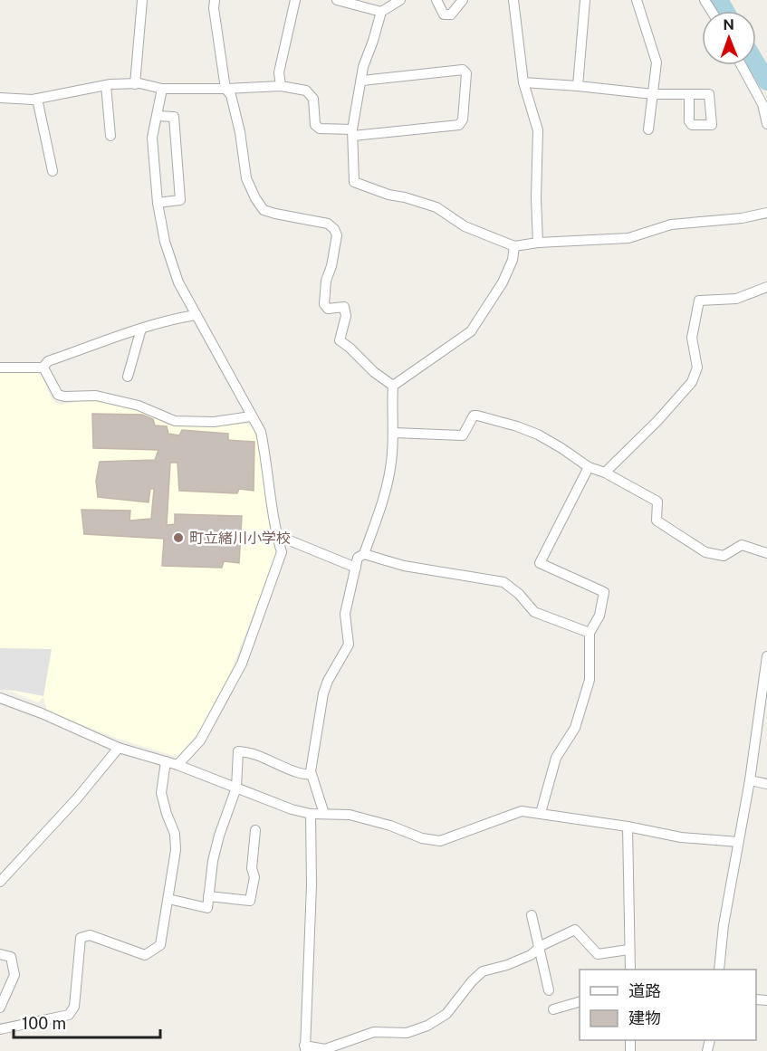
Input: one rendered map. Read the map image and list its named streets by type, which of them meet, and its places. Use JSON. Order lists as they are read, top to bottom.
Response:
{
  "places": ["町立緒川小学校"],
  "legend": ["道路", "建物"],
  "scale_bar": "100 m",
  "north": "top"
}
